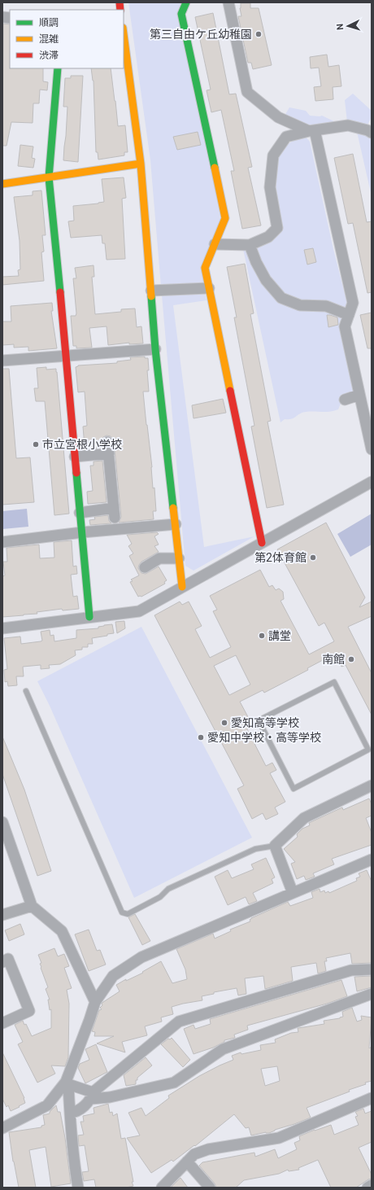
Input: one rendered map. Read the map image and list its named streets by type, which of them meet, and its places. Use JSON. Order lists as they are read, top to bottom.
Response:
{
  "places": [
    "第三自由ケ丘幼稚園",
    "市立宮根小学校",
    "第2体育館",
    "講堂",
    "南館",
    "愛知高等学校",
    "愛知中学校・高等学校"
  ],
  "legend": ["順調", "混雑", "渋滞"],
  "north": "left"
}
